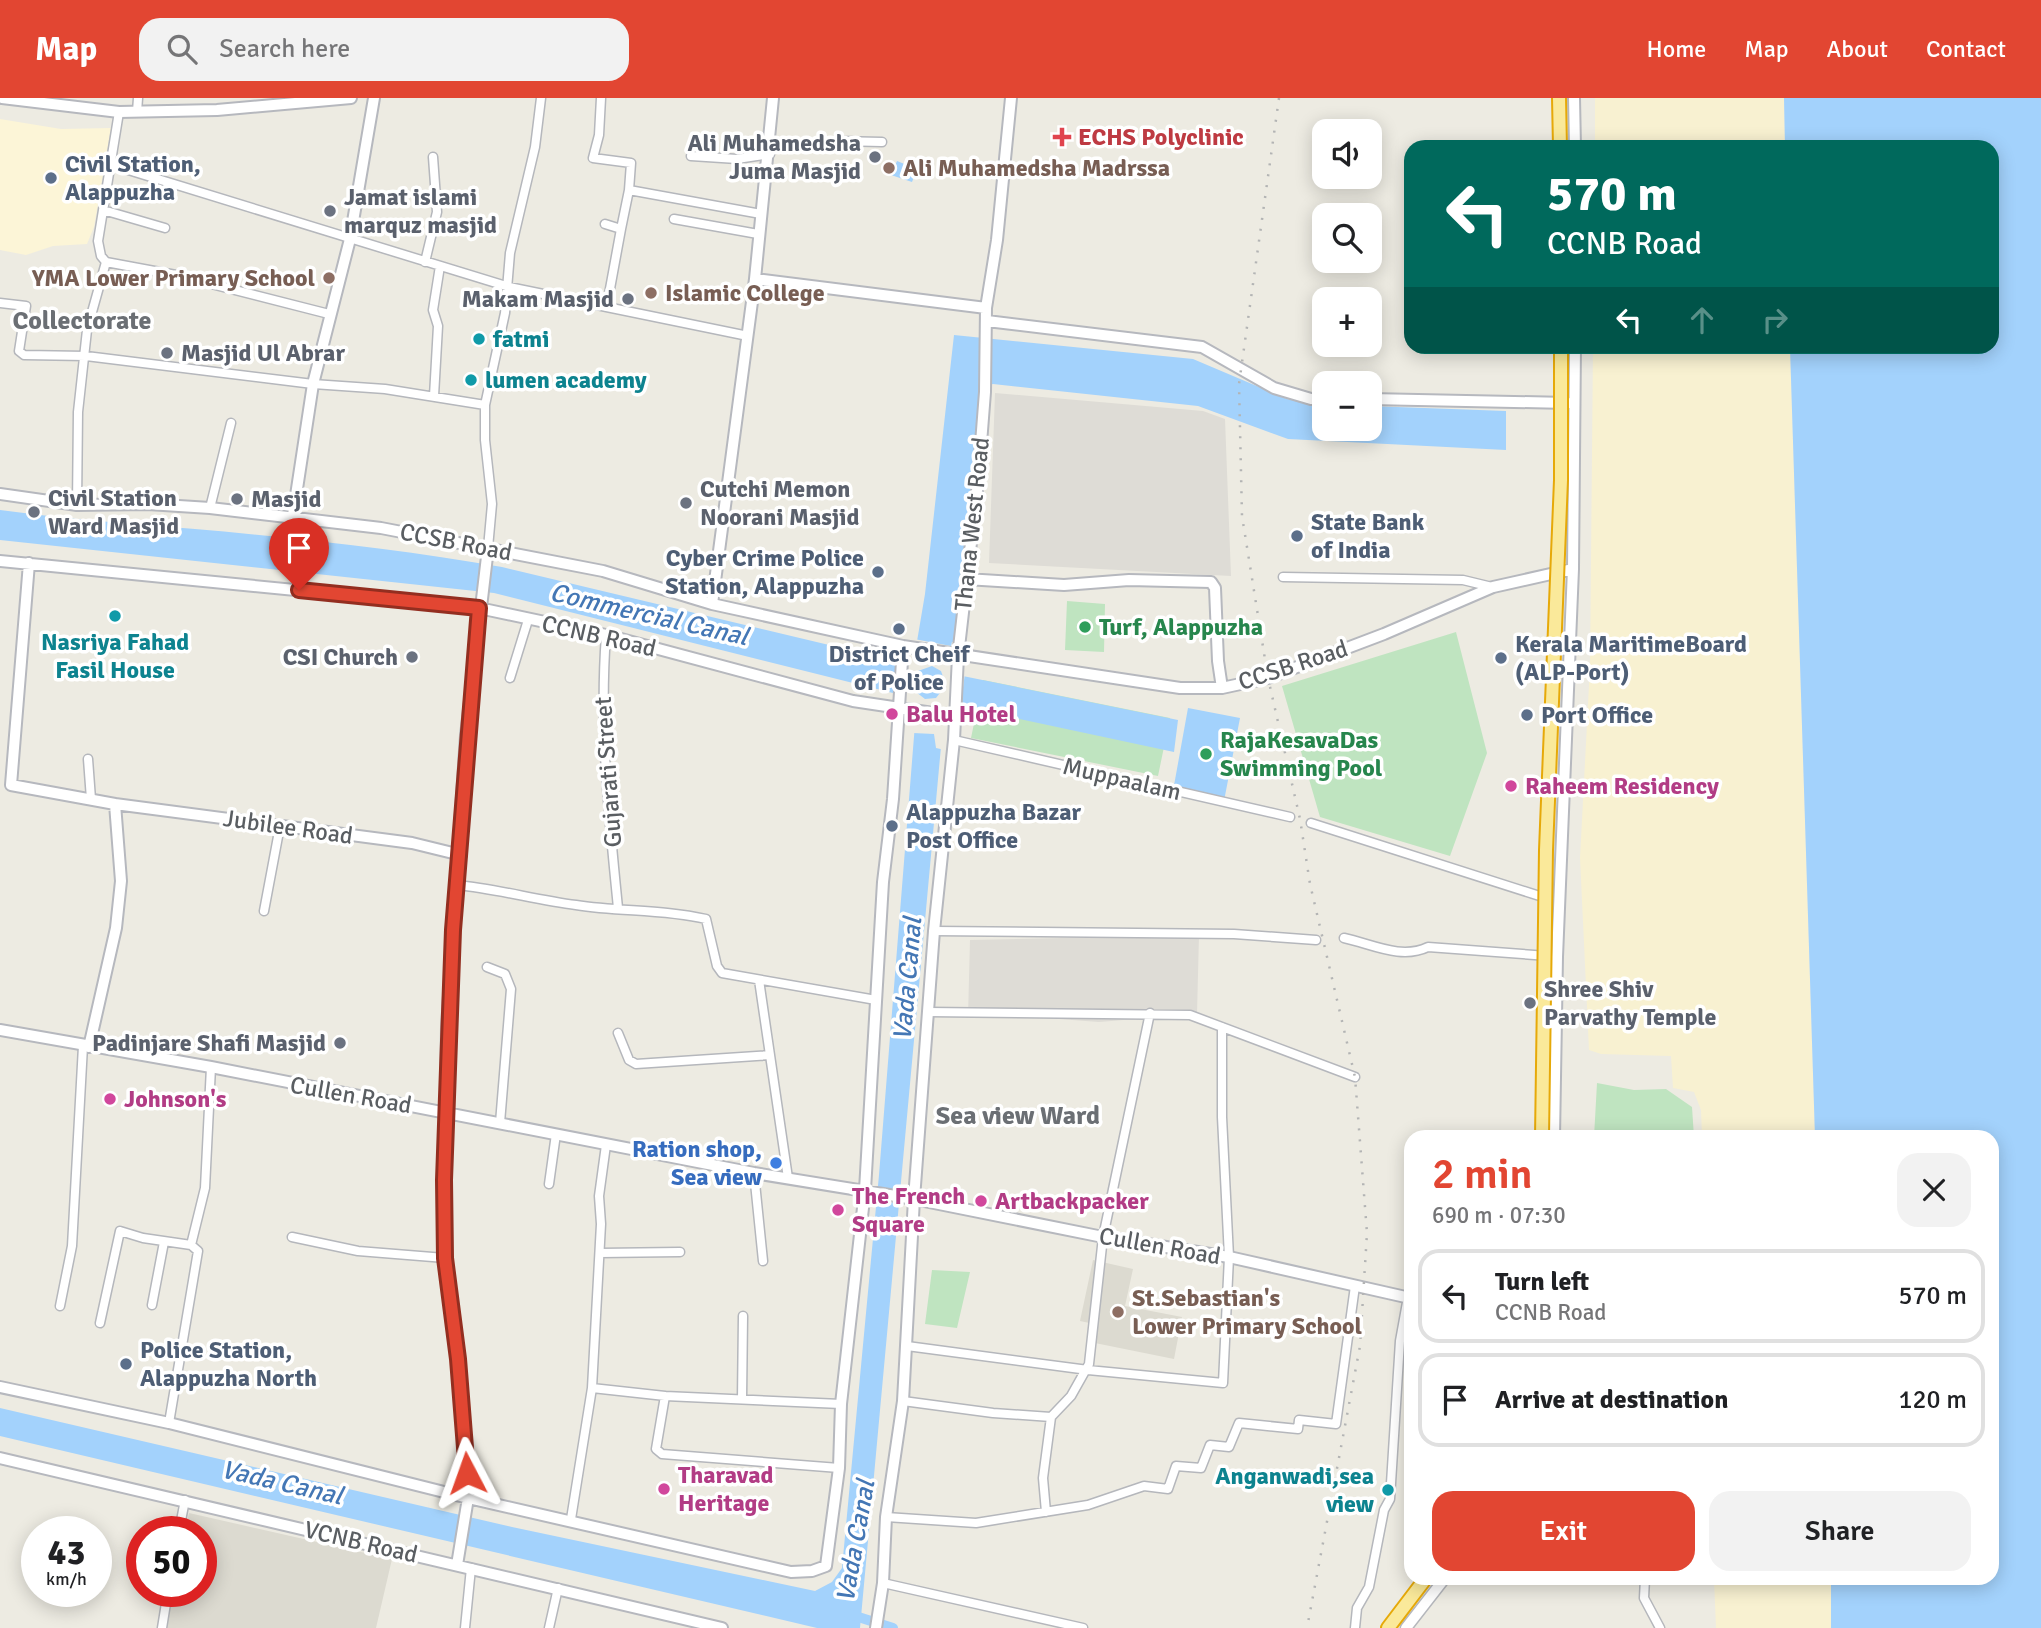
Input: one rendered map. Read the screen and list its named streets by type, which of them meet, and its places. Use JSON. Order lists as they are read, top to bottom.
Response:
{
  "streets": {
    "main road": [
      "Thana West Road",
      "CCSB Road",
      "CCNB Road",
      "Jubilee Road",
      "Cullen Road",
      "VCNB Road"
    ],
    "street": ["Gujarati Street", "Muppaalam"]
  },
  "crossings": [
    ["Thana West Road", "CCSB Road"],
    ["Thana West Road", "CCNB Road"],
    ["Thana West Road", "Muppaalam"],
    ["Thana West Road", "Cullen Road"],
    ["CCNB Road", "Gujarati Street"],
    ["CCNB Road", "Jubilee Road"]
  ],
  "districts": ["Collectorate", "Sea view Ward"],
  "water": ["Commercial Canal", "Vada Canal"],
  "places": {
    "health": ["ECHS Polyclinic"],
    "other": [
      "Ali Muhamedsha Juma Masjid",
      "Ali Muhamedsha Madrssa",
      "Civil Station, Alappuzha",
      "Jamat islami marquz masjid",
      "YMA Lower Primary School",
      "Islamic College",
      "Makam Masjid",
      "fatmi",
      "Masjid Ul Abrar",
      "lumen academy",
      "Masjid",
      "Cutchi Memon Noorani Masjid",
      "Civil Station Ward Masjid",
      "State Bank of India",
      "Cyber Crime Police Station, Alappuzha",
      "Nasriya Fahad Fasil House",
      "Turf, Alappuzha",
      "District Cheif of Police",
      "CSI Church",
      "Kerala MaritimeBoard (ALP-Port)",
      "Balu Hotel",
      "Port Office",
      "RajaKesavaDas Swimming Pool",
      "Raheem Residency",
      "Alappuzha Bazar Post Office",
      "Shree Shiv Parvathy Temple",
      "Padinjare Shafi Masjid",
      "Johnson's",
      "Ration shop, Sea view",
      "Artbackpacker",
      "The French Square",
      "St.Sebastian's Lower Primary School",
      "Police Station, Alappuzha North",
      "Tharavad Heritage",
      "Anganwadi,sea view"
    ]
  },
  "page": {
    "header": "Map",
    "search": "Search here",
    "nav": [
      "Home",
      "Map",
      "About",
      "Contact"
    ],
    "map_buttons": ["+", "−"],
    "turn": ["570 m", "CCNB Road"],
    "heading": ["2 min", "690 m · 07:30"],
    "list": [
      {
        "name": "Turn left",
        "note": "CCNB Road",
        "value": "570 m"
      },
      {
        "name": "Arrive at destination",
        "value": "120 m"
      }
    ],
    "buttons": ["Exit", "Share"],
    "speed": "43 km/h",
    "limit": "50"
  }
}
